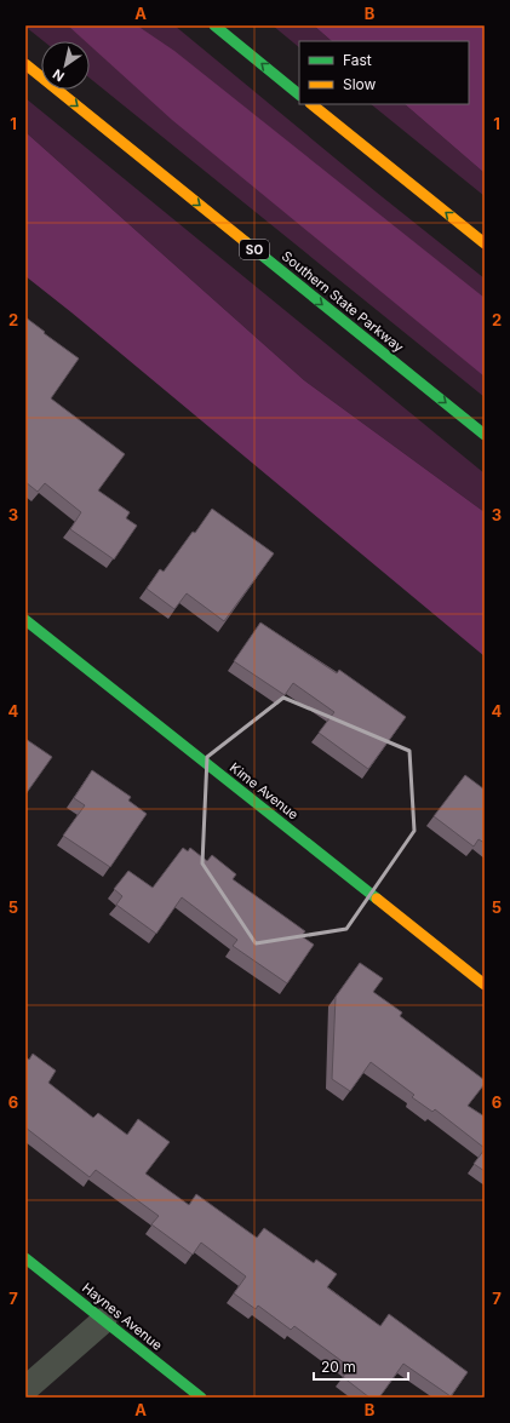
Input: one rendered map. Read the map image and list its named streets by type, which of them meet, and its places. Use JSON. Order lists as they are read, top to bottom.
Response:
{
  "streets": {
    "main road": [
      "SO",
      "Southern State Parkway",
      "Kime Avenue",
      "Haynes Avenue"
    ]
  },
  "one_way": ["Southern State Parkway"],
  "legend": ["Fast", "Slow"],
  "scale_bar": "20 m",
  "north": "bottom left",
  "grid": {
    "columns": ["A", "B"],
    "rows": [
      "1",
      "2",
      "3",
      "4",
      "5",
      "6",
      "7"
    ]
  }
}
